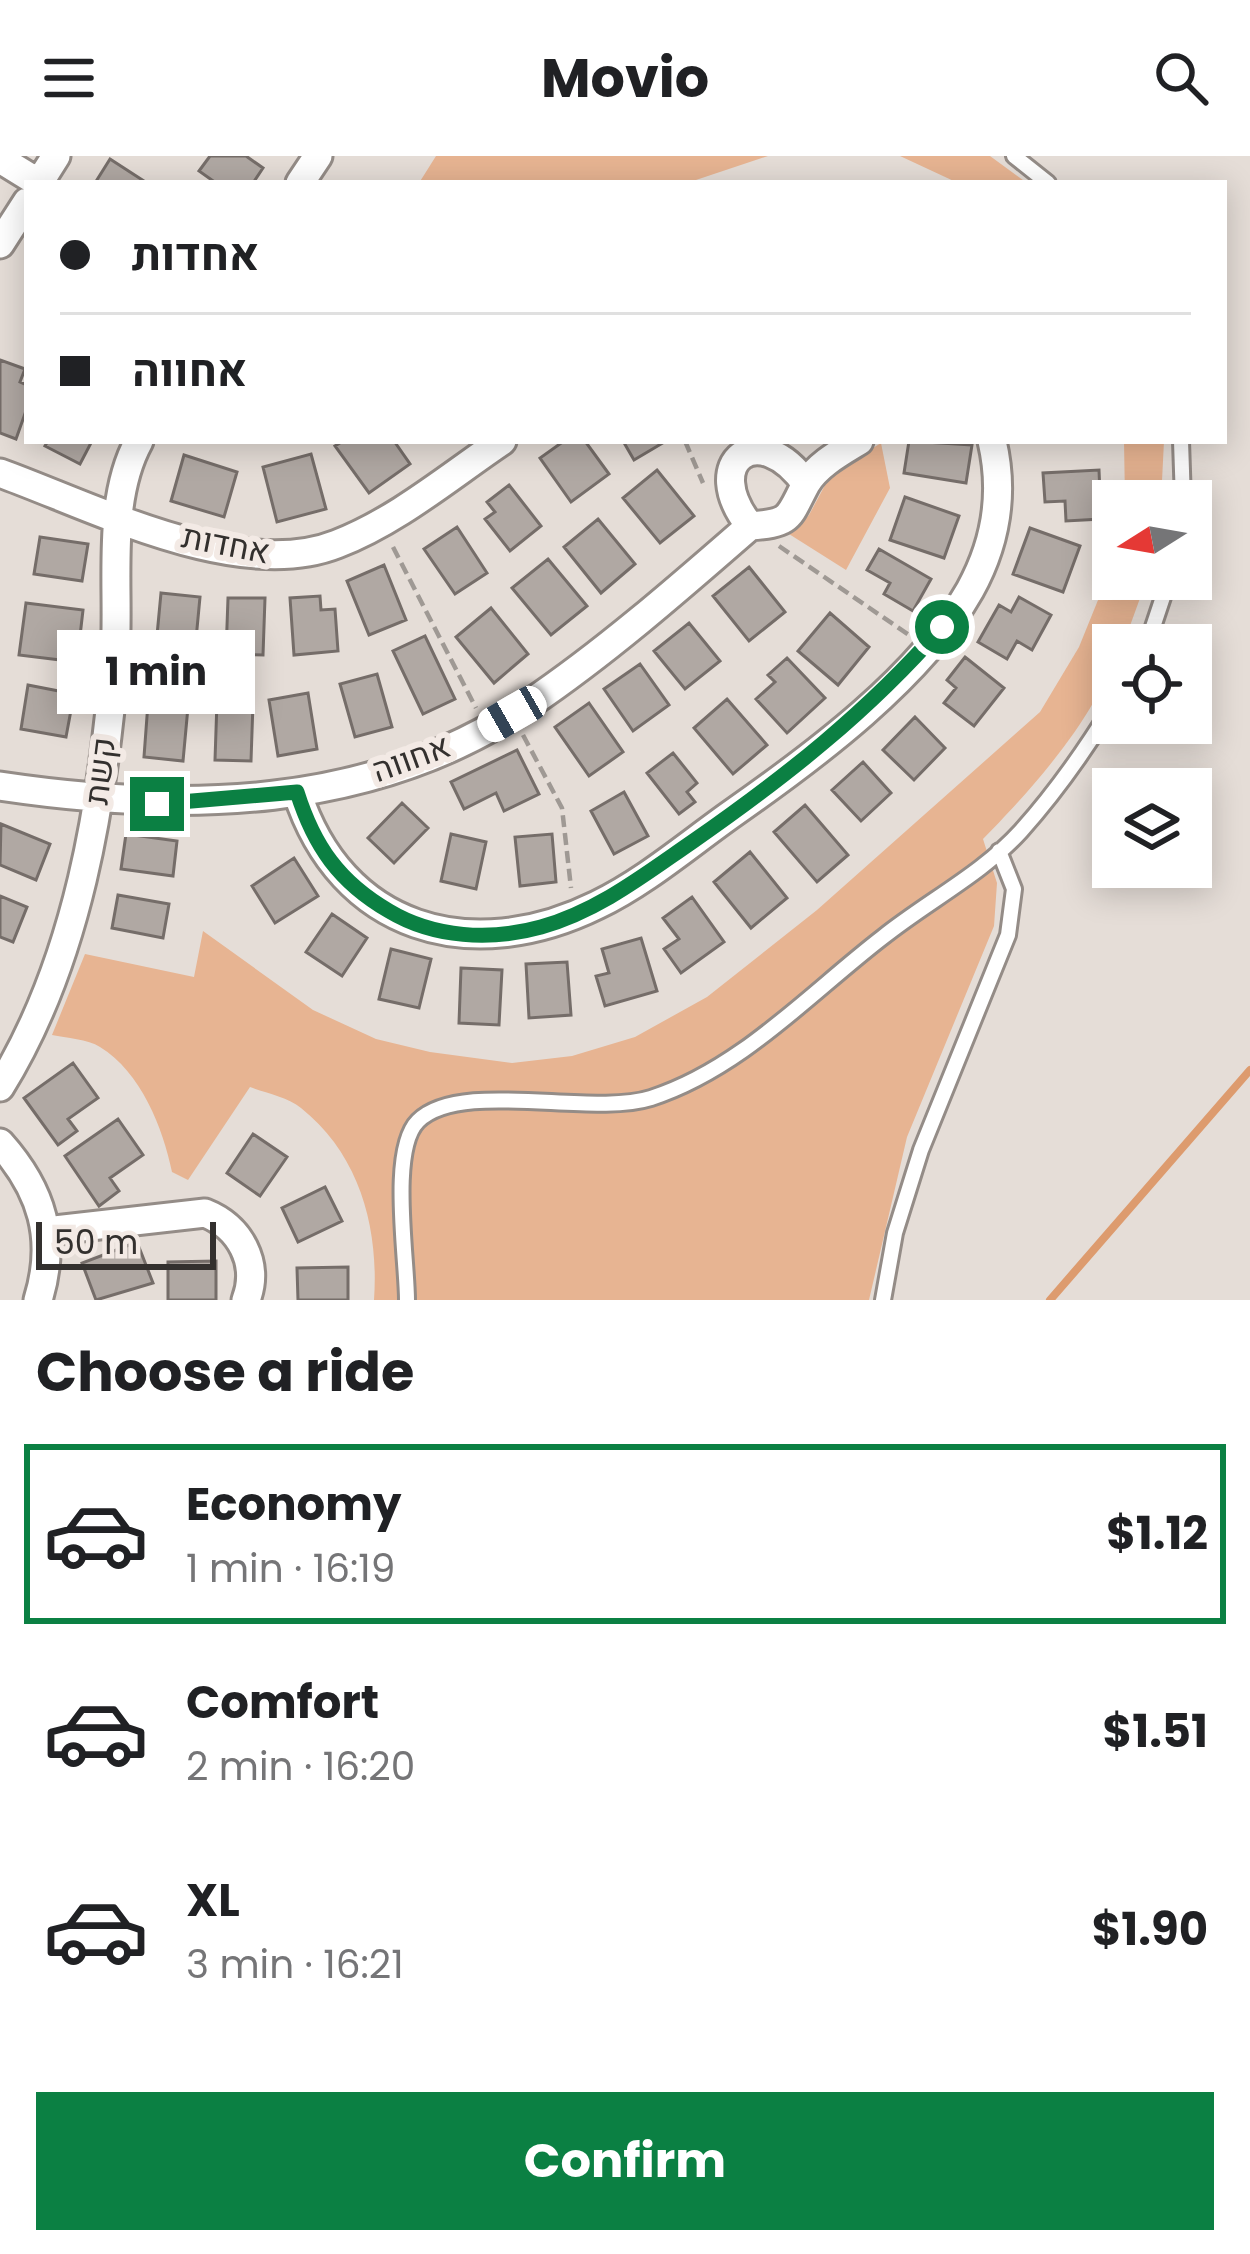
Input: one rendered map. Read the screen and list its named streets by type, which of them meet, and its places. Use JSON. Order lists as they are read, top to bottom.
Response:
{
  "streets": {
    "street": ["אחדות", "אחווה", "קשת"]
  },
  "crossings": [
    ["אחדות", "קשת"],
    ["אחווה", "קשת"]
  ],
  "scale_bar": "50 m",
  "north": "left",
  "page": {
    "header": "Movio",
    "banner": ["אחדות", "אחווה"],
    "bubble": "1 min",
    "scale": "50 m",
    "heading": "Choose a ride",
    "list": [
      {
        "name": "Economy",
        "note": "1 min · 16:19",
        "value": "$1.12"
      },
      {
        "name": "Comfort",
        "note": "2 min · 16:20",
        "value": "$1.51"
      },
      {
        "name": "XL",
        "note": "3 min · 16:21",
        "value": "$1.90"
      }
    ],
    "buttons": "Confirm"
  }
}
